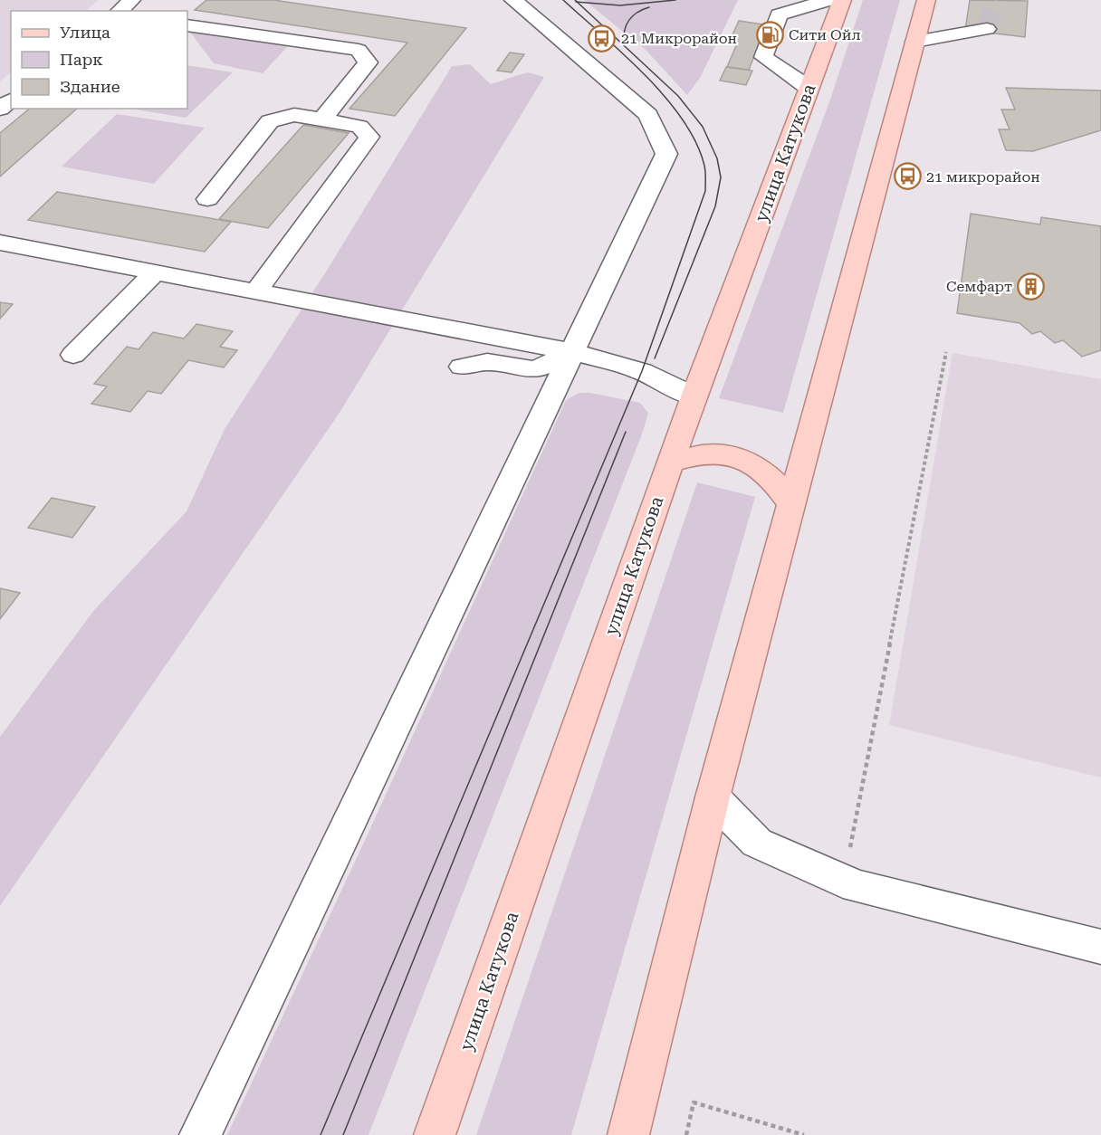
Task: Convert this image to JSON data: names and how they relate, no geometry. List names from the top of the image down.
{
  "streets": {
    "main road": ["улица Катукова"]
  },
  "places": {
    "fuel station": ["Сити Ойл"],
    "bus stop": ["21 Микрорайон", "21 микрорайон"],
    "building": ["Семфарт"]
  },
  "legend": ["Улица", "Парк", "Здание"]
}
